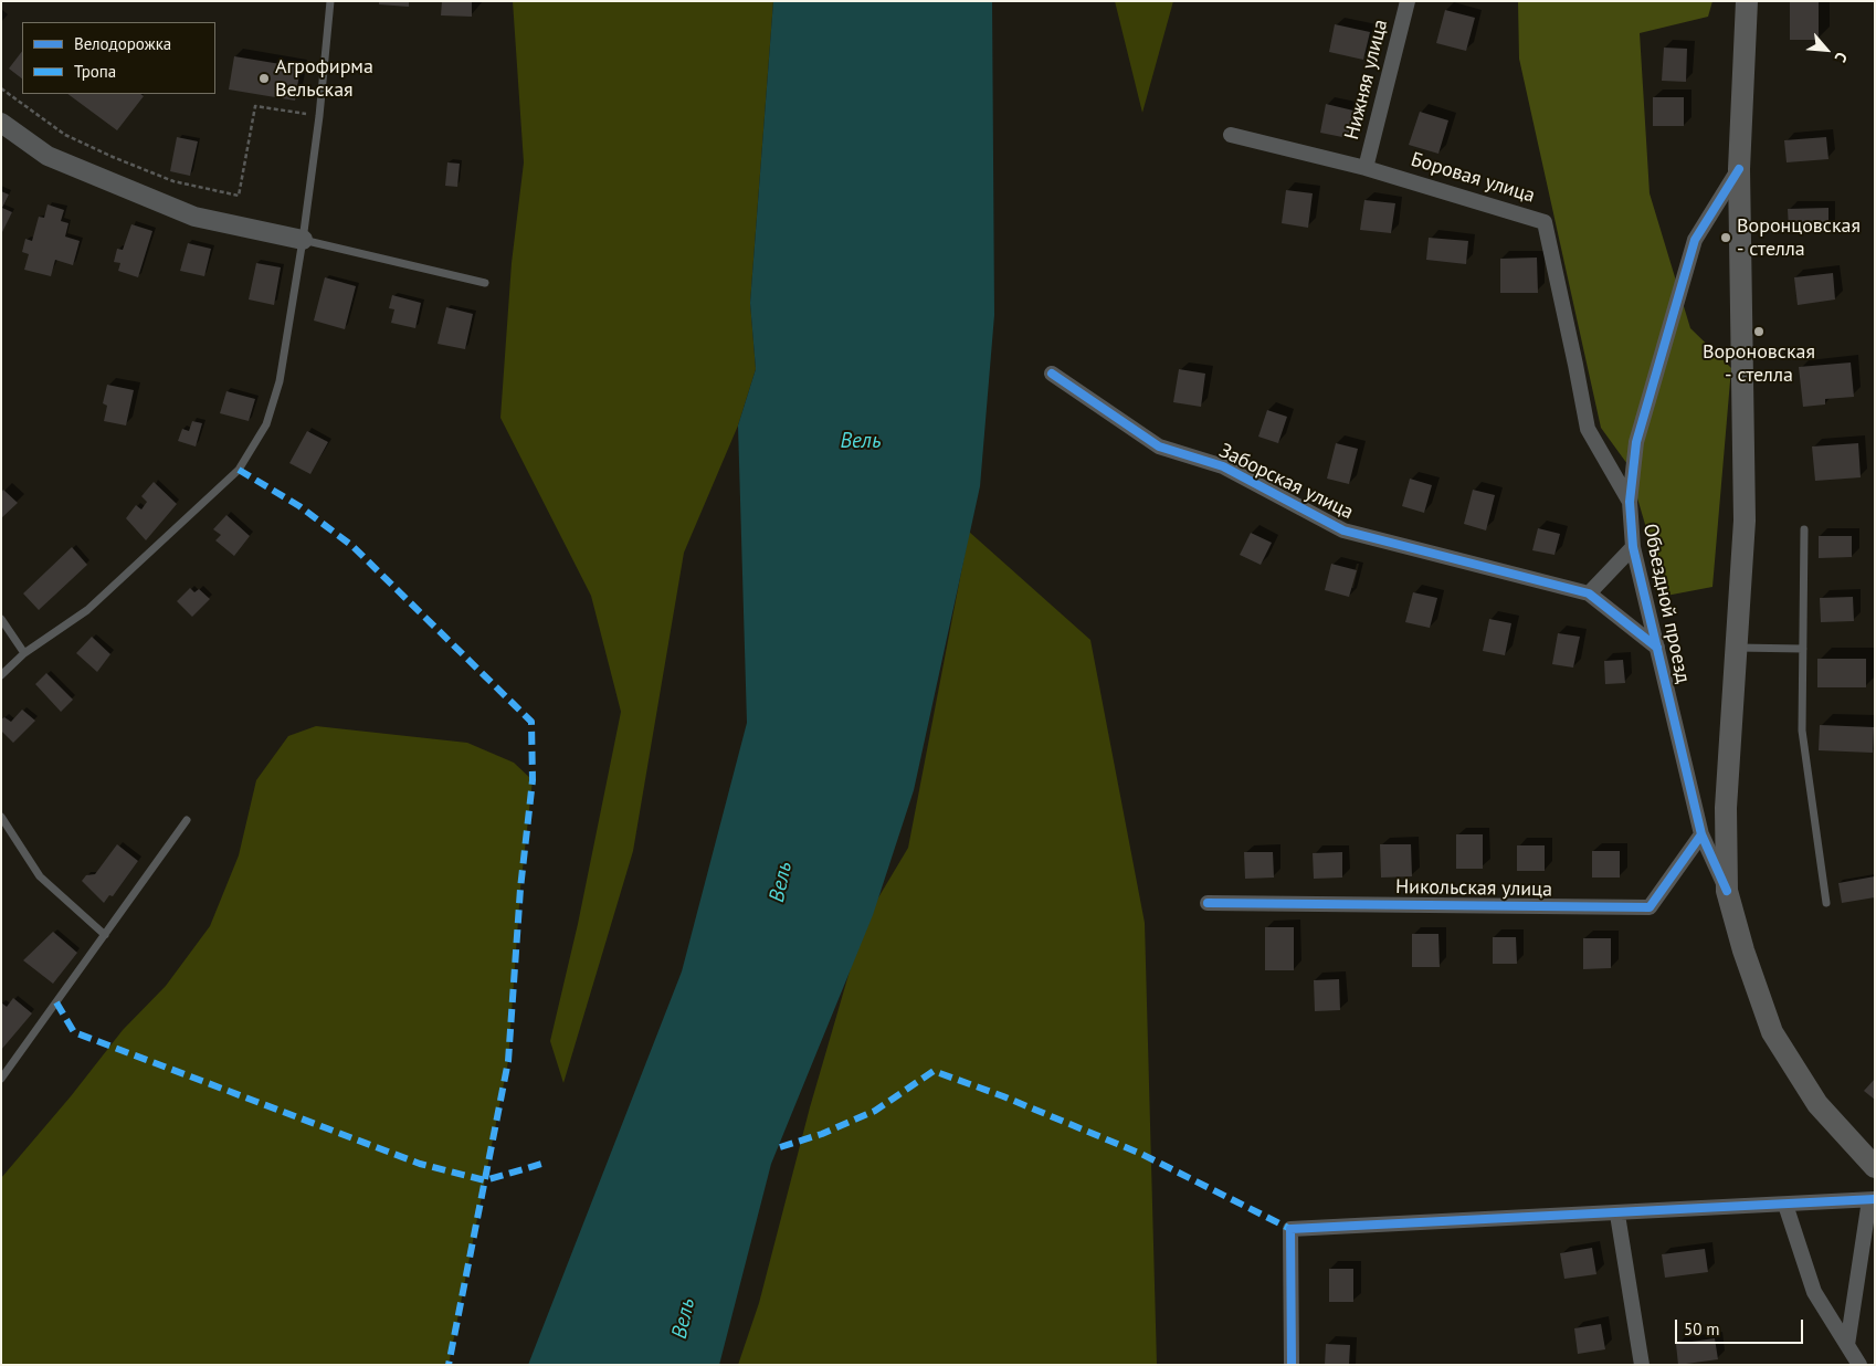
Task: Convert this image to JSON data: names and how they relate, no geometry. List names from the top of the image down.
{
  "streets": {
    "street": [
      "Нижняя улица",
      "Боровая улица",
      "Заборская улица",
      "Объездной проезд",
      "Никольская улица"
    ]
  },
  "crossings": [
    ["Нижняя улица", "Боровая улица"],
    ["Боровая улица", "Объездной проезд"],
    ["Объездной проезд", "Никольская улица"]
  ],
  "water": ["Вель"],
  "places": ["Агрофирма Вельская", "Воронцовская - стелла", "Вороновская - стелла"],
  "legend": ["Велодорожка", "Тропа"],
  "scale_bar": "50 m",
  "north": "bottom right"
}
